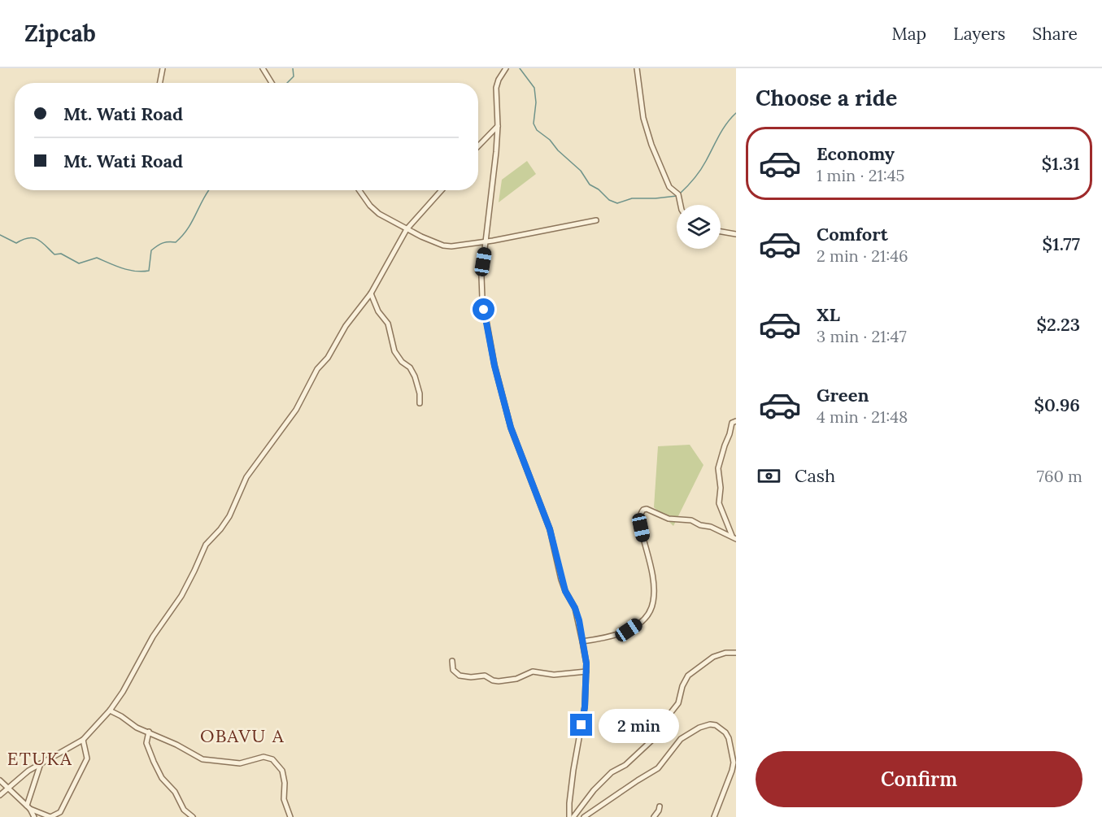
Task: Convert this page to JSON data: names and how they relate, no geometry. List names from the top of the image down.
{
  "districts": ["OBAVU A", "ETUKA"],
  "page": {
    "header": "Zipcab",
    "nav": ["Map", "Layers", "Share"],
    "heading": "Choose a ride",
    "banner": ["Mt. Wati Road", "Mt. Wati Road"],
    "list": [
      {
        "name": "Economy",
        "note": "1 min · 21:45",
        "value": "$1.31"
      },
      {
        "name": "Comfort",
        "note": "2 min · 21:46",
        "value": "$1.77"
      },
      {
        "name": "XL",
        "note": "3 min · 21:47",
        "value": "$2.23"
      },
      {
        "name": "Green",
        "note": "4 min · 21:48",
        "value": "$0.96"
      }
    ],
    "pay": ["Cash", "760 m"],
    "bubble": "2 min",
    "buttons": "Confirm"
  }
}
